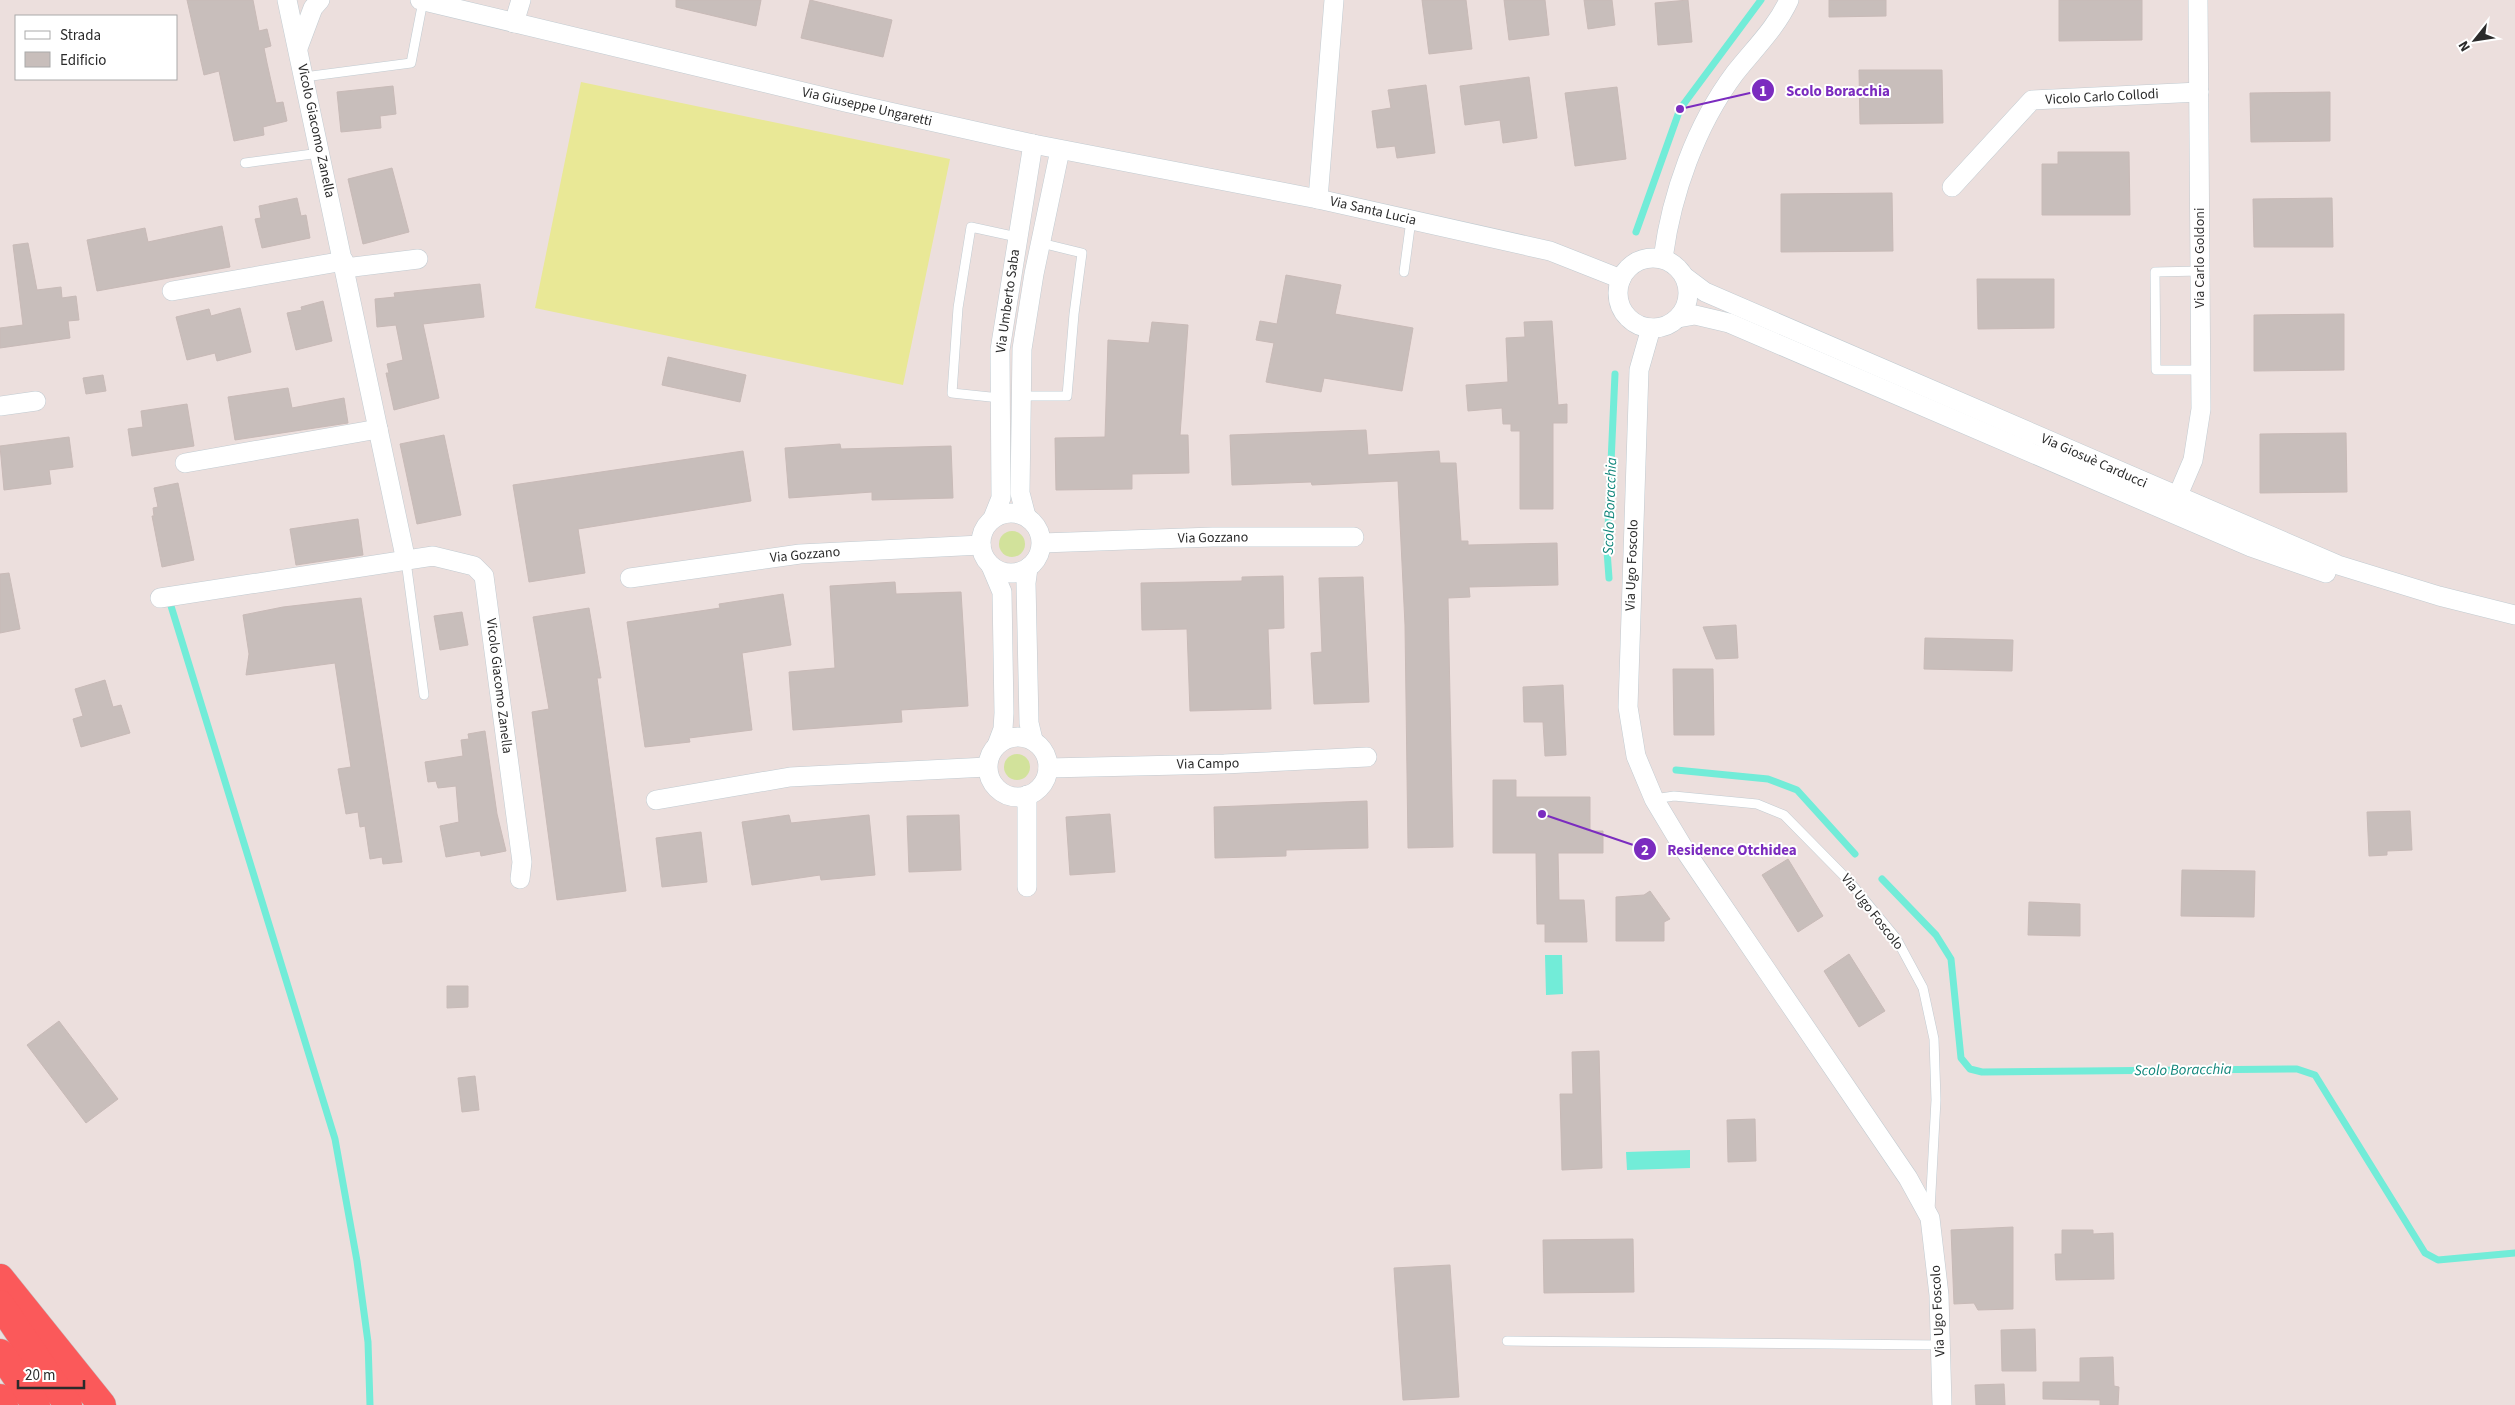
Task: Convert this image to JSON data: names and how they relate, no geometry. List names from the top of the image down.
{
  "streets": {
    "street": [
      "Vicolo Carlo Collodi",
      "Via Giuseppe Ungaretti",
      "Vicolo Giacomo Zanella",
      "Via Santa Lucia",
      "Via Carlo Goldoni",
      "Via Umberto Saba",
      "Via Giosuè Carducci",
      "Via Gozzano",
      "Via Ugo Foscolo",
      "Via Campo"
    ]
  },
  "crossings": [
    ["Vicolo Carlo Collodi", "Via Carlo Goldoni"],
    ["Via Giuseppe Ungaretti", "Via Santa Lucia"],
    ["Via Giuseppe Ungaretti", "Via Umberto Saba"],
    ["Via Santa Lucia", "Via Giosuè Carducci"],
    ["Via Santa Lucia", "Via Ugo Foscolo"],
    ["Via Carlo Goldoni", "Via Giosuè Carducci"],
    ["Via Umberto Saba", "Via Gozzano"],
    ["Via Giosuè Carducci", "Via Ugo Foscolo"]
  ],
  "water": ["Scolo Boracchia"],
  "places": ["Scolo Boracchia", "Residence Otchidea"],
  "legend": ["Strada", "Edificio"],
  "scale_bar": "20 m",
  "north": "bottom left"
}
